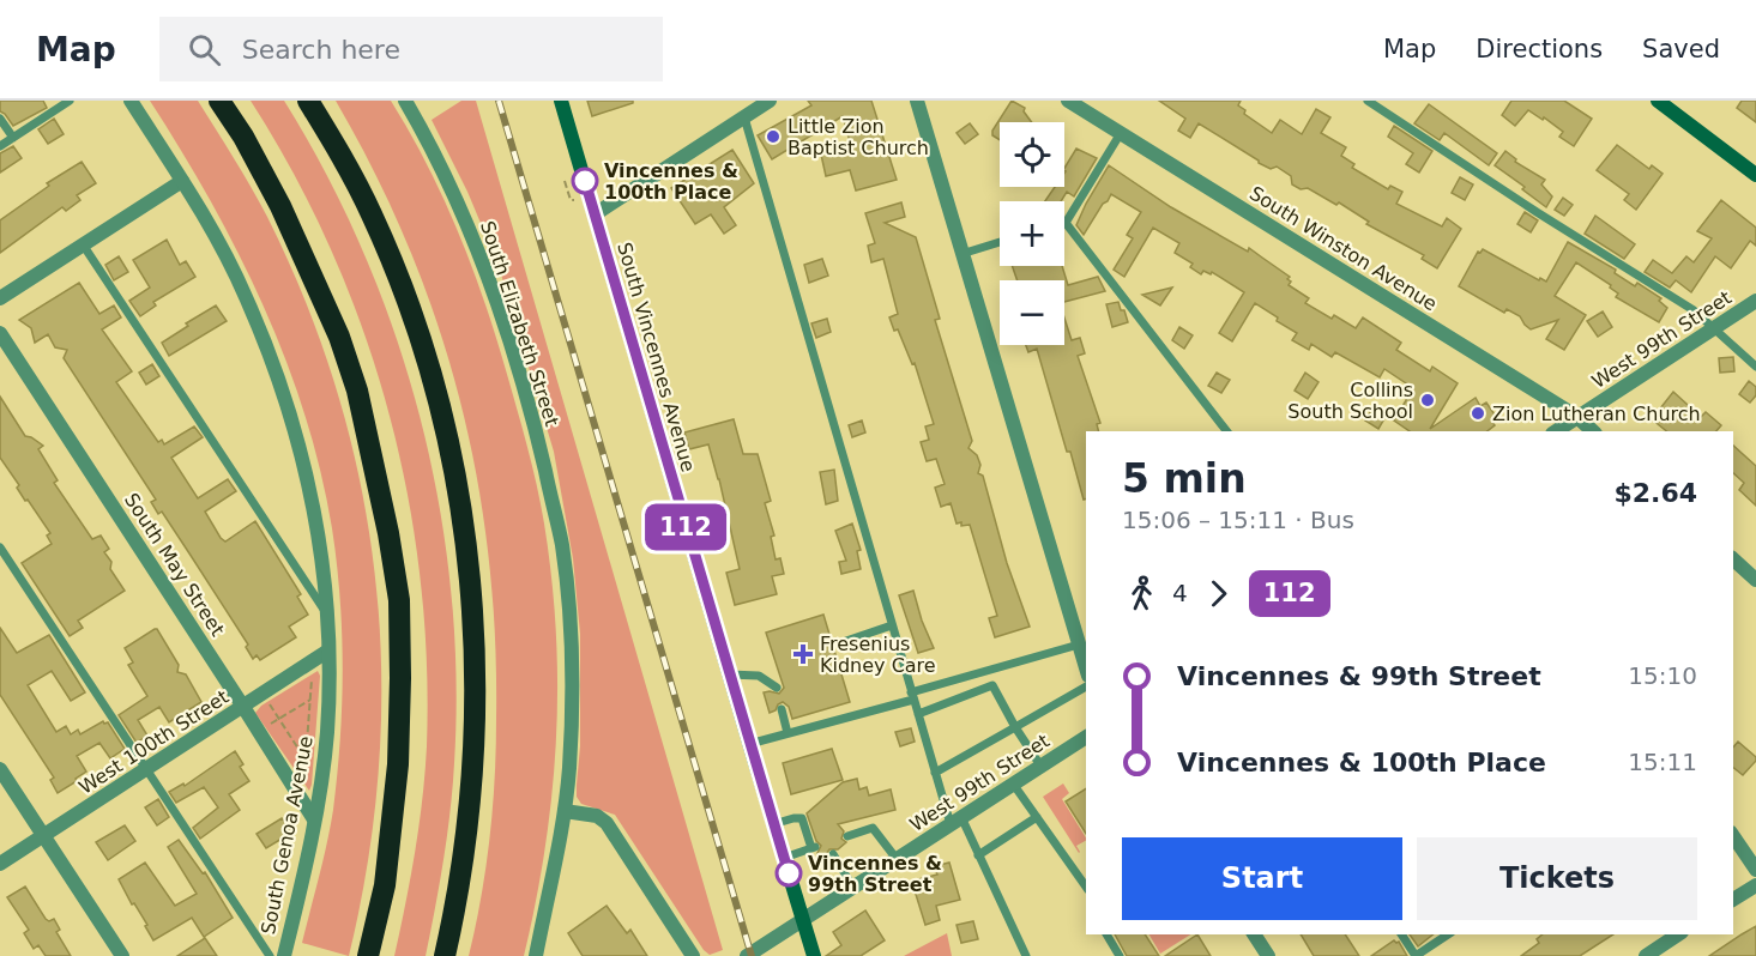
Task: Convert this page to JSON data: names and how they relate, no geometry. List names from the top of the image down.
{
  "streets": {
    "main road": ["South Vincennes Avenue"],
    "street": [
      "South Winston Avenue",
      "South Elizabeth Street",
      "West 99th Street",
      "South May Street",
      "West 100th Street",
      "South Genoa Avenue"
    ]
  },
  "crossings": [
    ["South Winston Avenue", "West 99th Street"],
    ["West 99th Street", "South Vincennes Avenue"],
    ["South May Street", "West 100th Street"],
    ["South May Street", "South Genoa Avenue"],
    ["West 100th Street", "South Genoa Avenue"]
  ],
  "places": {
    "other": [
      "Little Zion Baptist Church",
      "Vincennes & 100th Place",
      "Collins South School",
      "Zion Lutheran Church",
      "Vincennes & 99th Street"
    ],
    "health": ["Fresenius Kidney Care"]
  },
  "lines": ["bus line 112"],
  "page": {
    "header": "Map",
    "search": "Search here",
    "nav": ["Map", "Directions", "Saved"],
    "on_map": "112",
    "map_buttons": ["+", "−"],
    "heading": ["5 min", "15:06 – 15:11 · Bus", "$2.64"],
    "legs": ["4", "112"],
    "list": [
      {
        "name": "Vincennes & 99th Street",
        "value": "15:10"
      },
      {
        "name": "Vincennes & 100th Place",
        "value": "15:11"
      }
    ],
    "buttons": ["Start", "Tickets"]
  }
}
